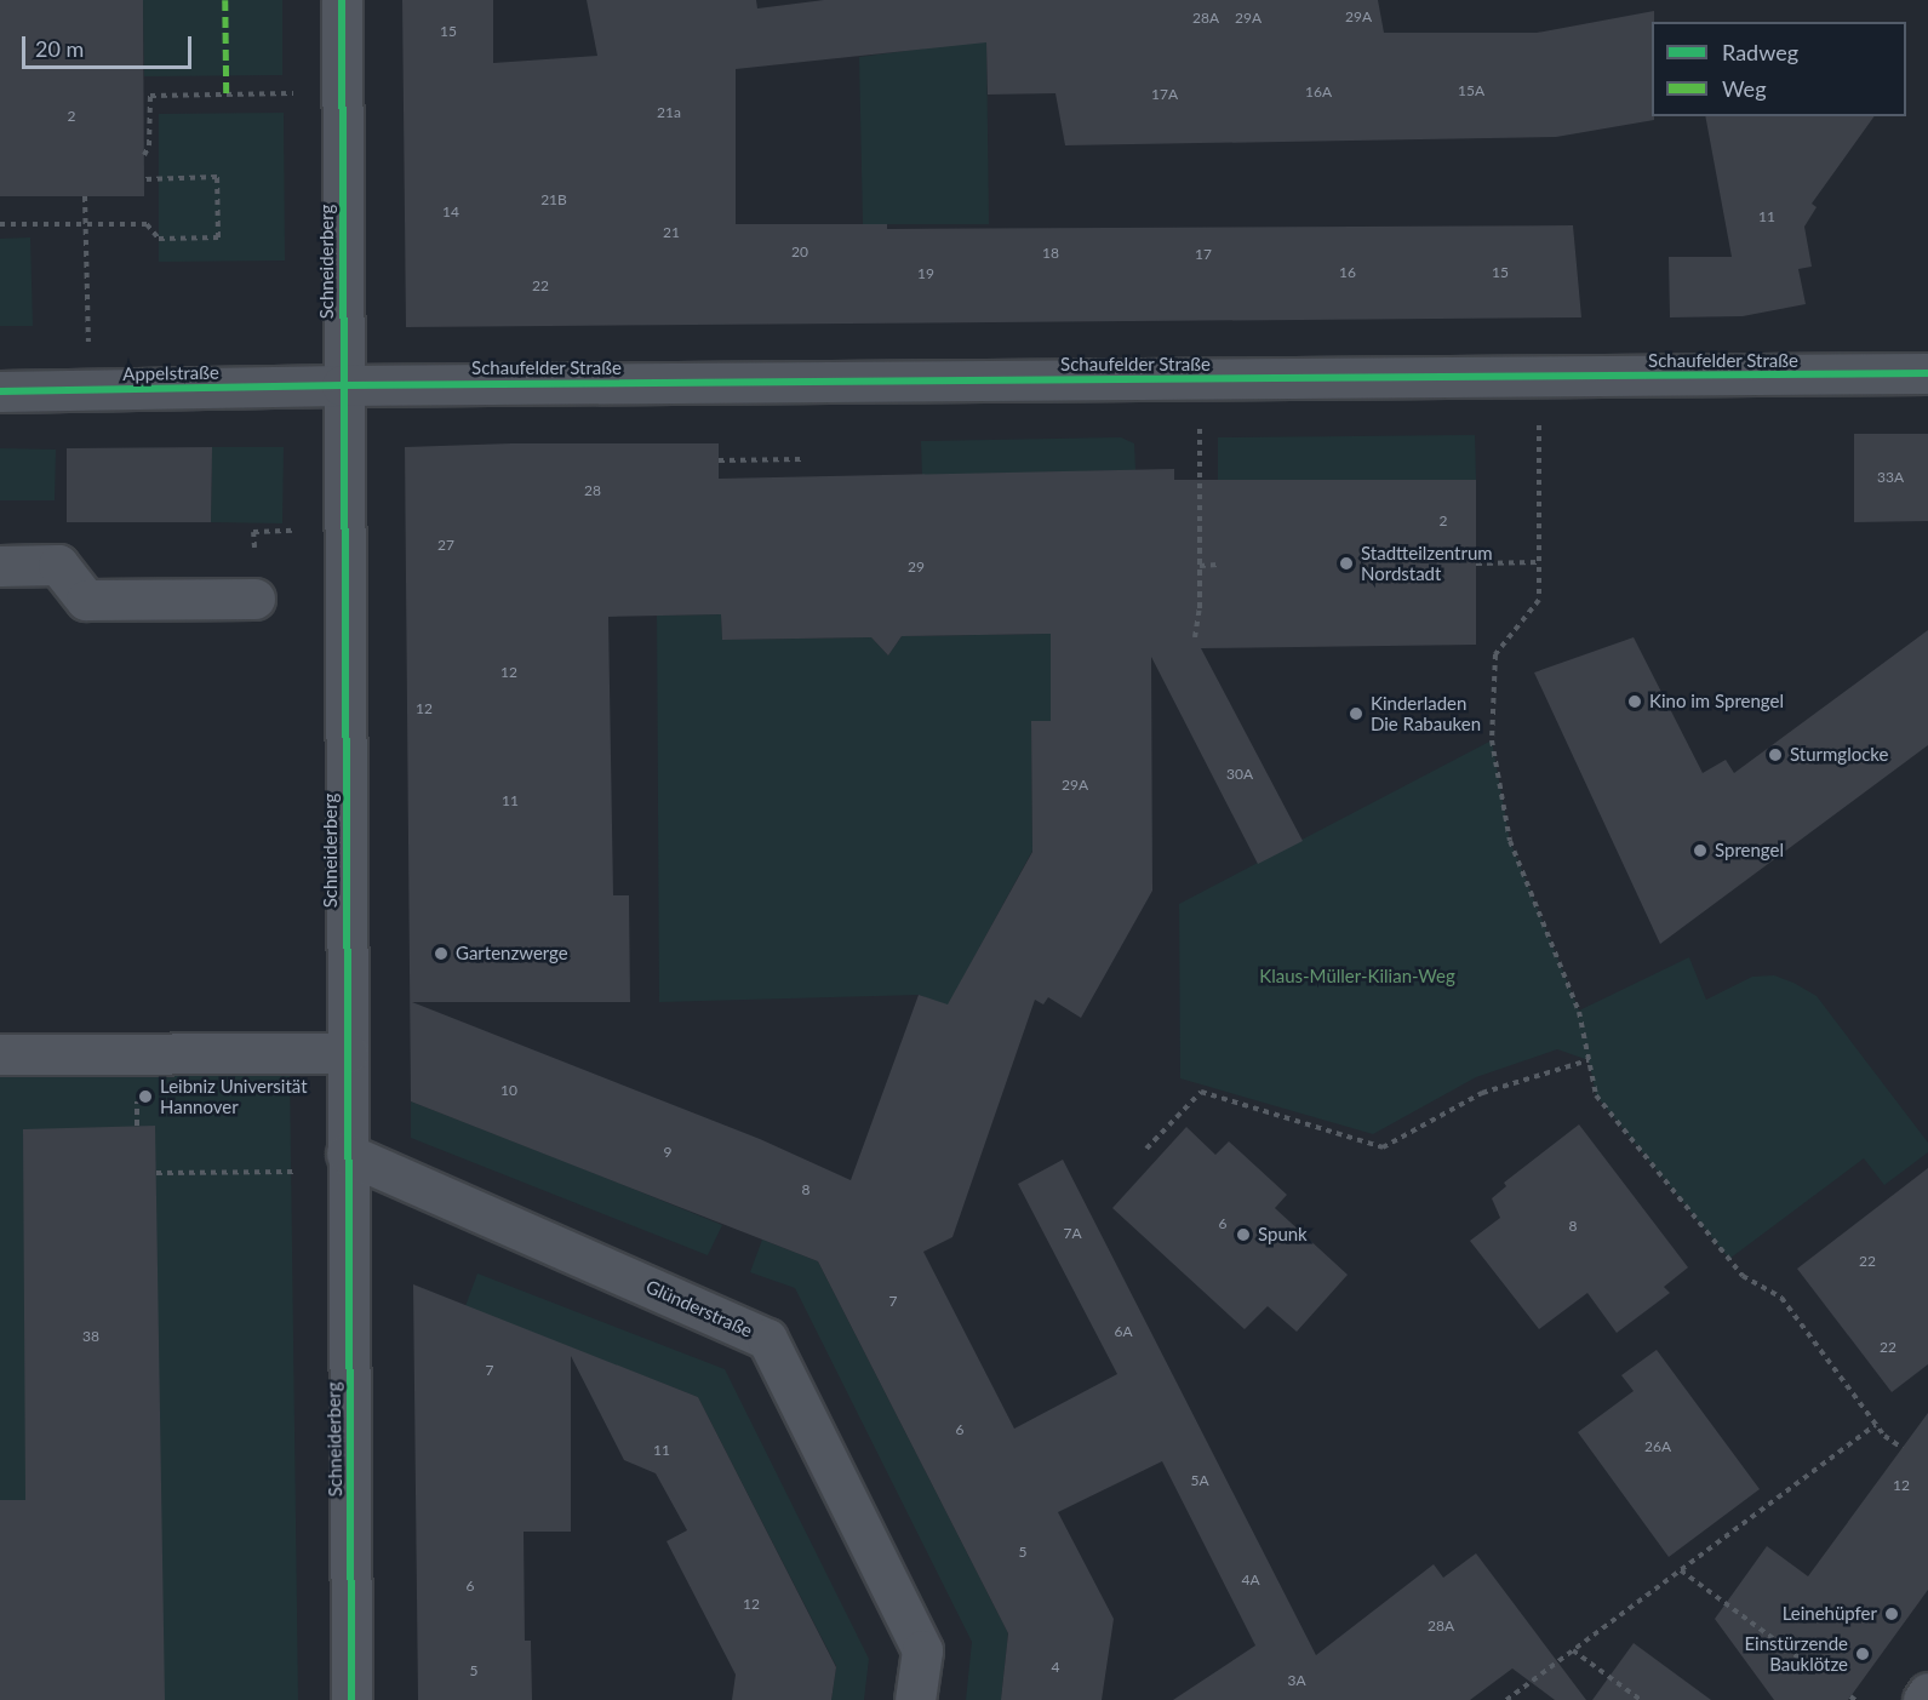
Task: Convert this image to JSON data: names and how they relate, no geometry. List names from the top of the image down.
{
  "streets": {
    "street": [
      "Schneiderberg",
      "Schaufelder Straße",
      "Appelstraße",
      "Glünderstraße"
    ]
  },
  "crossings": [
    ["Schneiderberg", "Schaufelder Straße"],
    ["Schneiderberg", "Appelstraße"],
    ["Schneiderberg", "Glünderstraße"],
    ["Schaufelder Straße", "Appelstraße"]
  ],
  "parks": ["Klaus-Müller-Kilian-Weg"],
  "places": [
    "Stadtteilzentrum Nordstadt",
    "Kino im Sprengel",
    "Kinderladen Die Rabauken",
    "Sturmglocke",
    "Sprengel",
    "Gartenzwerge",
    "Leibniz Universität Hannover",
    "Spunk",
    "Leinehüpfer",
    "Einstürzende Bauklötze"
  ],
  "house_numbers": [
    "29A",
    "28A",
    "29A",
    "15",
    "15A",
    "16A",
    "17A",
    "21a",
    "2",
    "21B",
    "14",
    "11",
    "21",
    "20",
    "18",
    "17",
    "16",
    "15",
    "19",
    "22",
    "33A",
    "28",
    "2",
    "27",
    "29",
    "12",
    "12",
    "30A",
    "29A",
    "11",
    "10",
    "9",
    "8",
    "6",
    "8",
    "7A",
    "22",
    "7",
    "6A",
    "38",
    "22",
    "7",
    "6",
    "26A",
    "11",
    "5A",
    "12",
    "5",
    "4A",
    "6",
    "12",
    "28A",
    "4",
    "5",
    "3A"
  ],
  "legend": ["Radweg", "Weg"],
  "scale_bar": "20 m"
}
